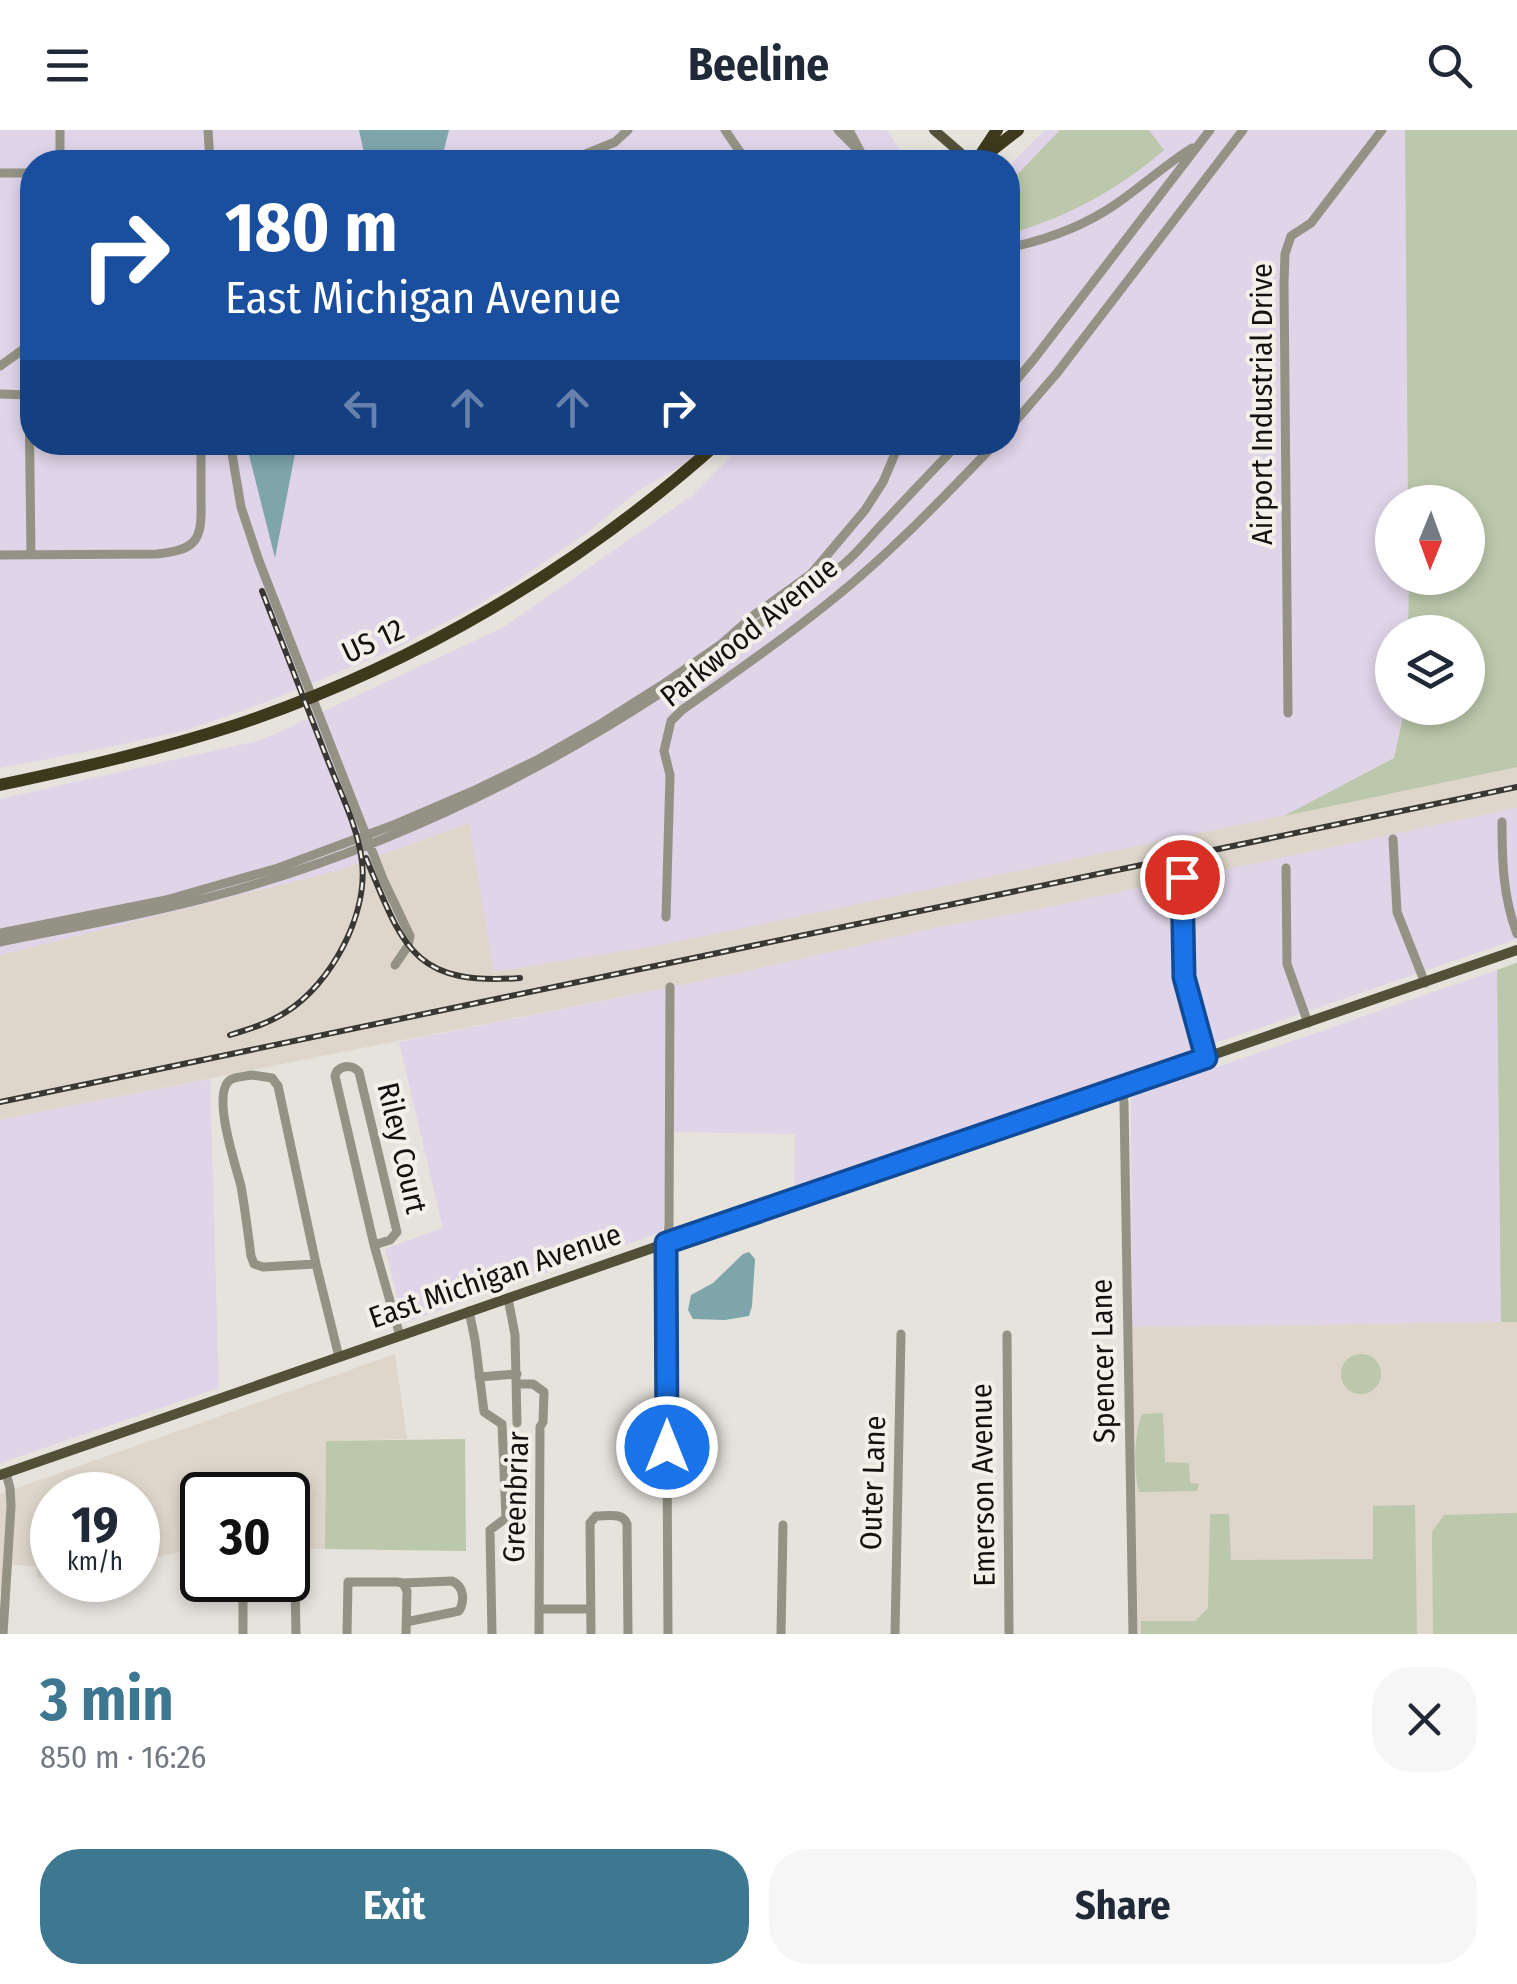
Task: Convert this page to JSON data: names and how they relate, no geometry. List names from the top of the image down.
{
  "streets": {
    "highway": ["US 12"],
    "main road": ["East Michigan Avenue"],
    "street": [
      "Airport Industrial Drive",
      "Parkwood Avenue",
      "Riley Court",
      "Spencer Lane",
      "Outer Lane",
      "Emerson Avenue",
      "Greenbriar"
    ]
  },
  "crossings": [
    ["Riley Court", "East Michigan Avenue"],
    ["East Michigan Avenue", "Spencer Lane"]
  ],
  "north": "bottom",
  "page": {
    "header": "Beeline",
    "turn": ["180 m", "East Michigan Avenue"],
    "speed": "19 km/h",
    "limit": "30",
    "heading": ["3 min", "850 m · 16:26"],
    "buttons": ["Exit", "Share"]
  }
}
